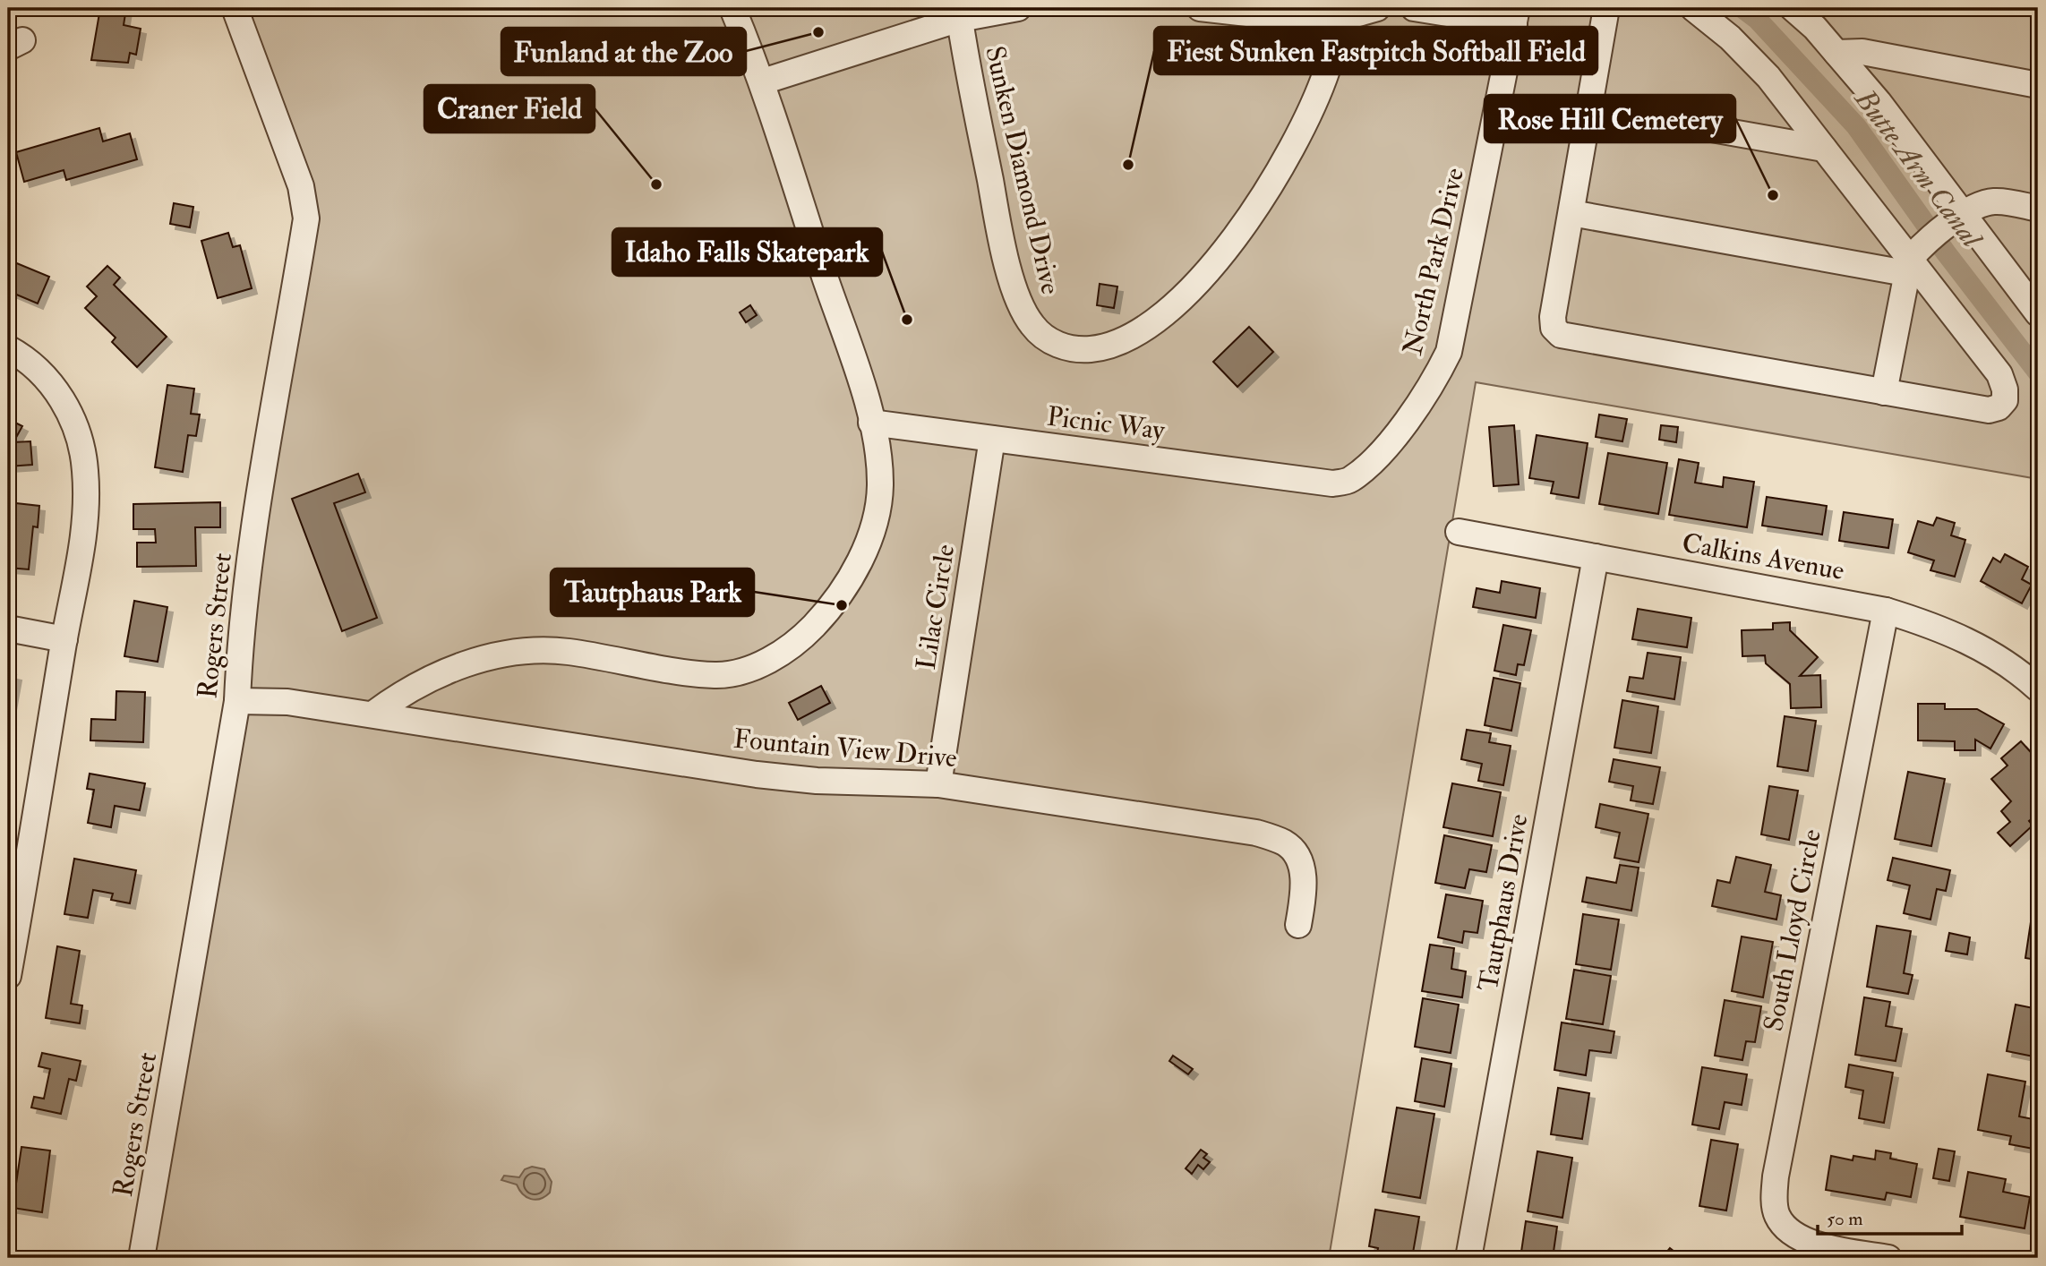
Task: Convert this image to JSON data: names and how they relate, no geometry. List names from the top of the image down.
{
  "streets": {
    "street": [
      "Sunken Diamond Drive",
      "North Park Drive",
      "Picnic Way",
      "Calkins Avenue",
      "Lilac Circle",
      "Rogers Street",
      "Fountain View Drive",
      "Tautphaus Drive",
      "South Lloyd Circle"
    ]
  },
  "crossings": [
    ["North Park Drive", "Picnic Way"],
    ["Picnic Way", "Lilac Circle"],
    ["Calkins Avenue", "Tautphaus Drive"],
    ["Calkins Avenue", "South Lloyd Circle"],
    ["Lilac Circle", "Fountain View Drive"],
    ["Rogers Street", "Fountain View Drive"]
  ],
  "water": ["Butte Arm Canal"],
  "places": [
    "Funland at the Zoo",
    "Fiest Sunken Fastpitch Softball Field",
    "Craner Field",
    "Rose Hill Cemetery",
    "Idaho Falls Skatepark",
    "Tautphaus Park"
  ],
  "scale_bar": "50 m"
}
